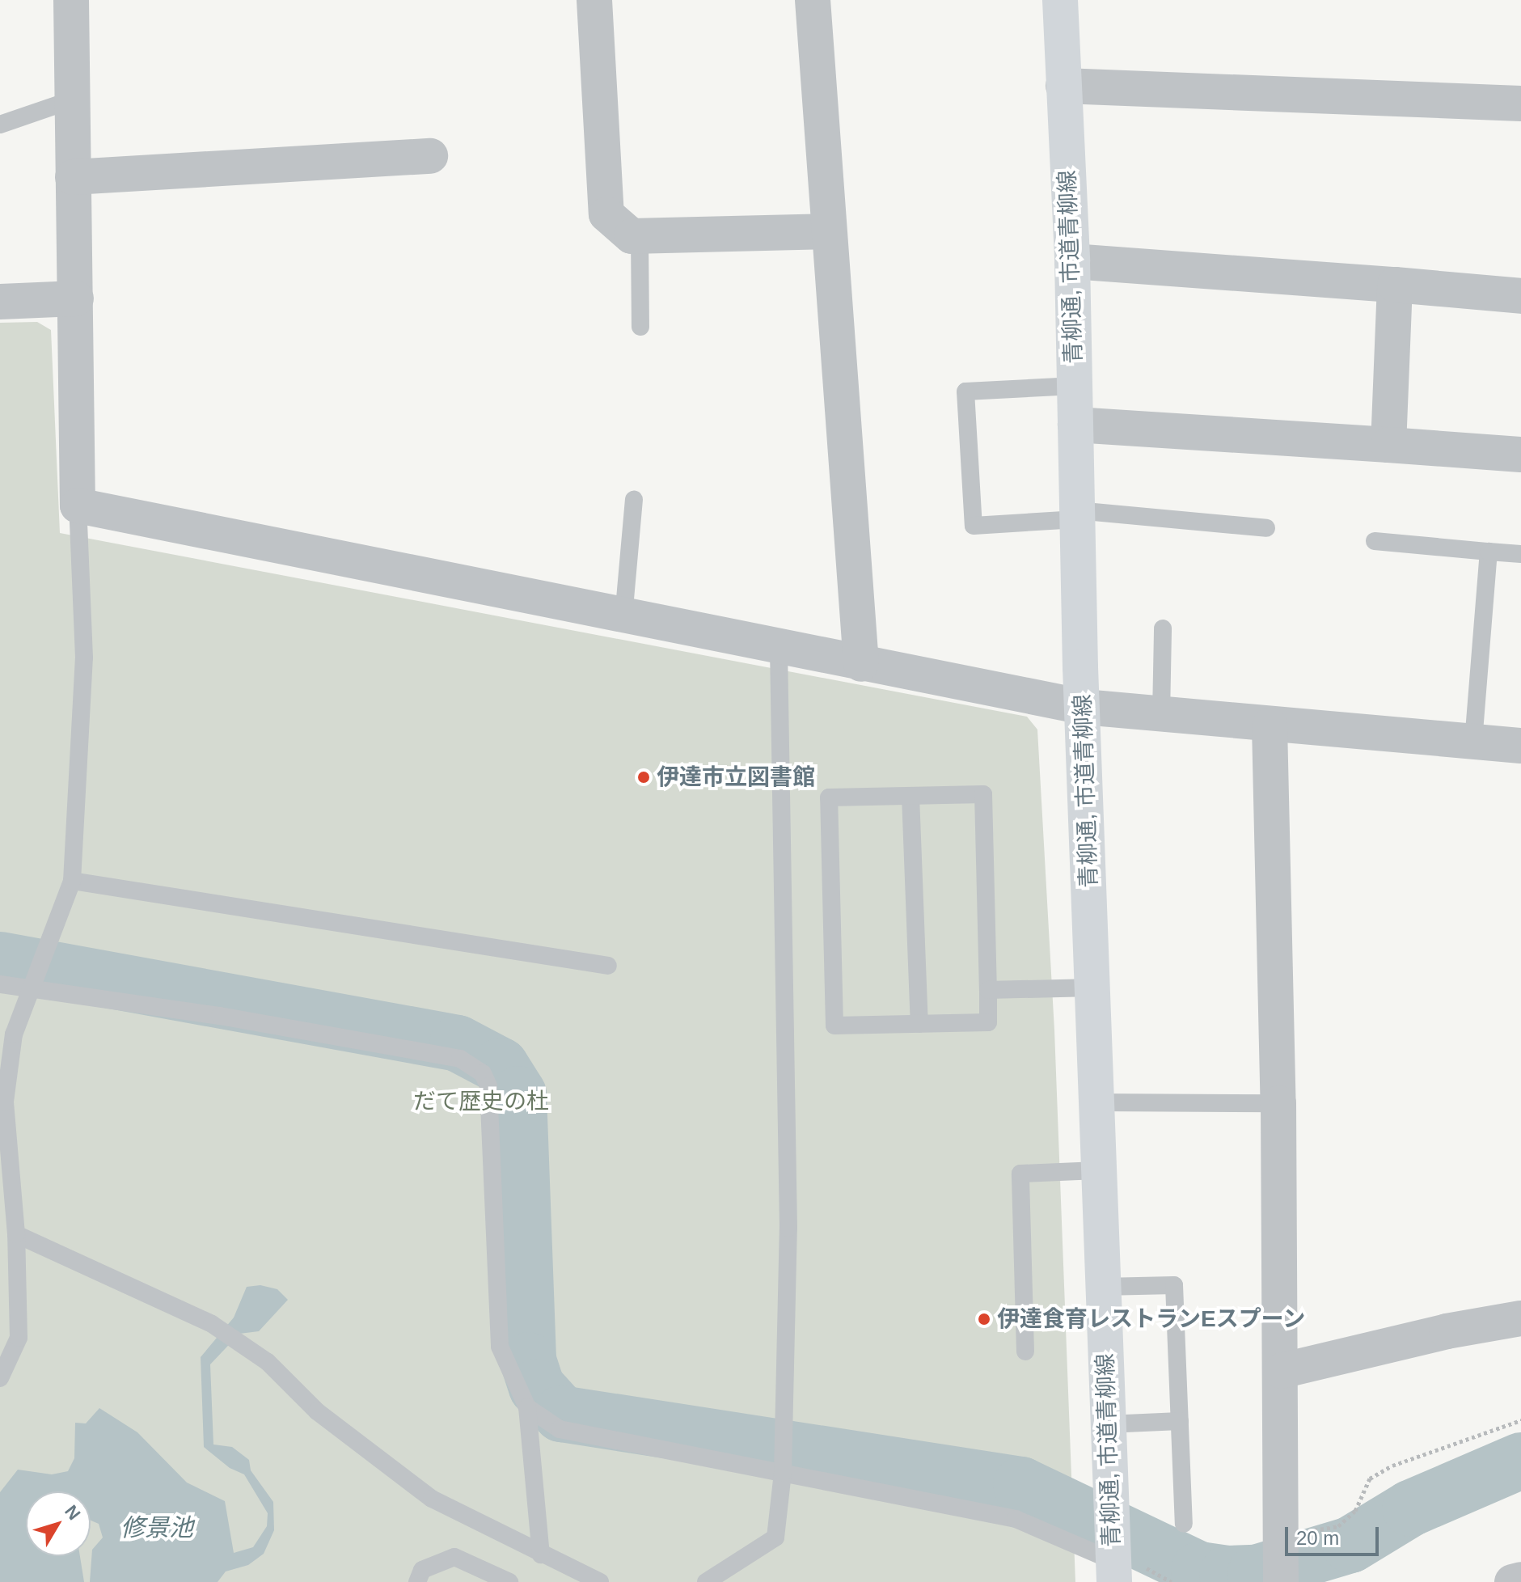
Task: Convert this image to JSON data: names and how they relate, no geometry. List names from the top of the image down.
{
  "streets": {
    "street": ["青柳通, 市道青柳線"]
  },
  "water": ["修景池"],
  "parks": ["だて歴史の杜"],
  "places": ["伊達市立図書館", "伊達食育レストランEスプーン"],
  "scale_bar": "20 m",
  "north": "top right"
}
